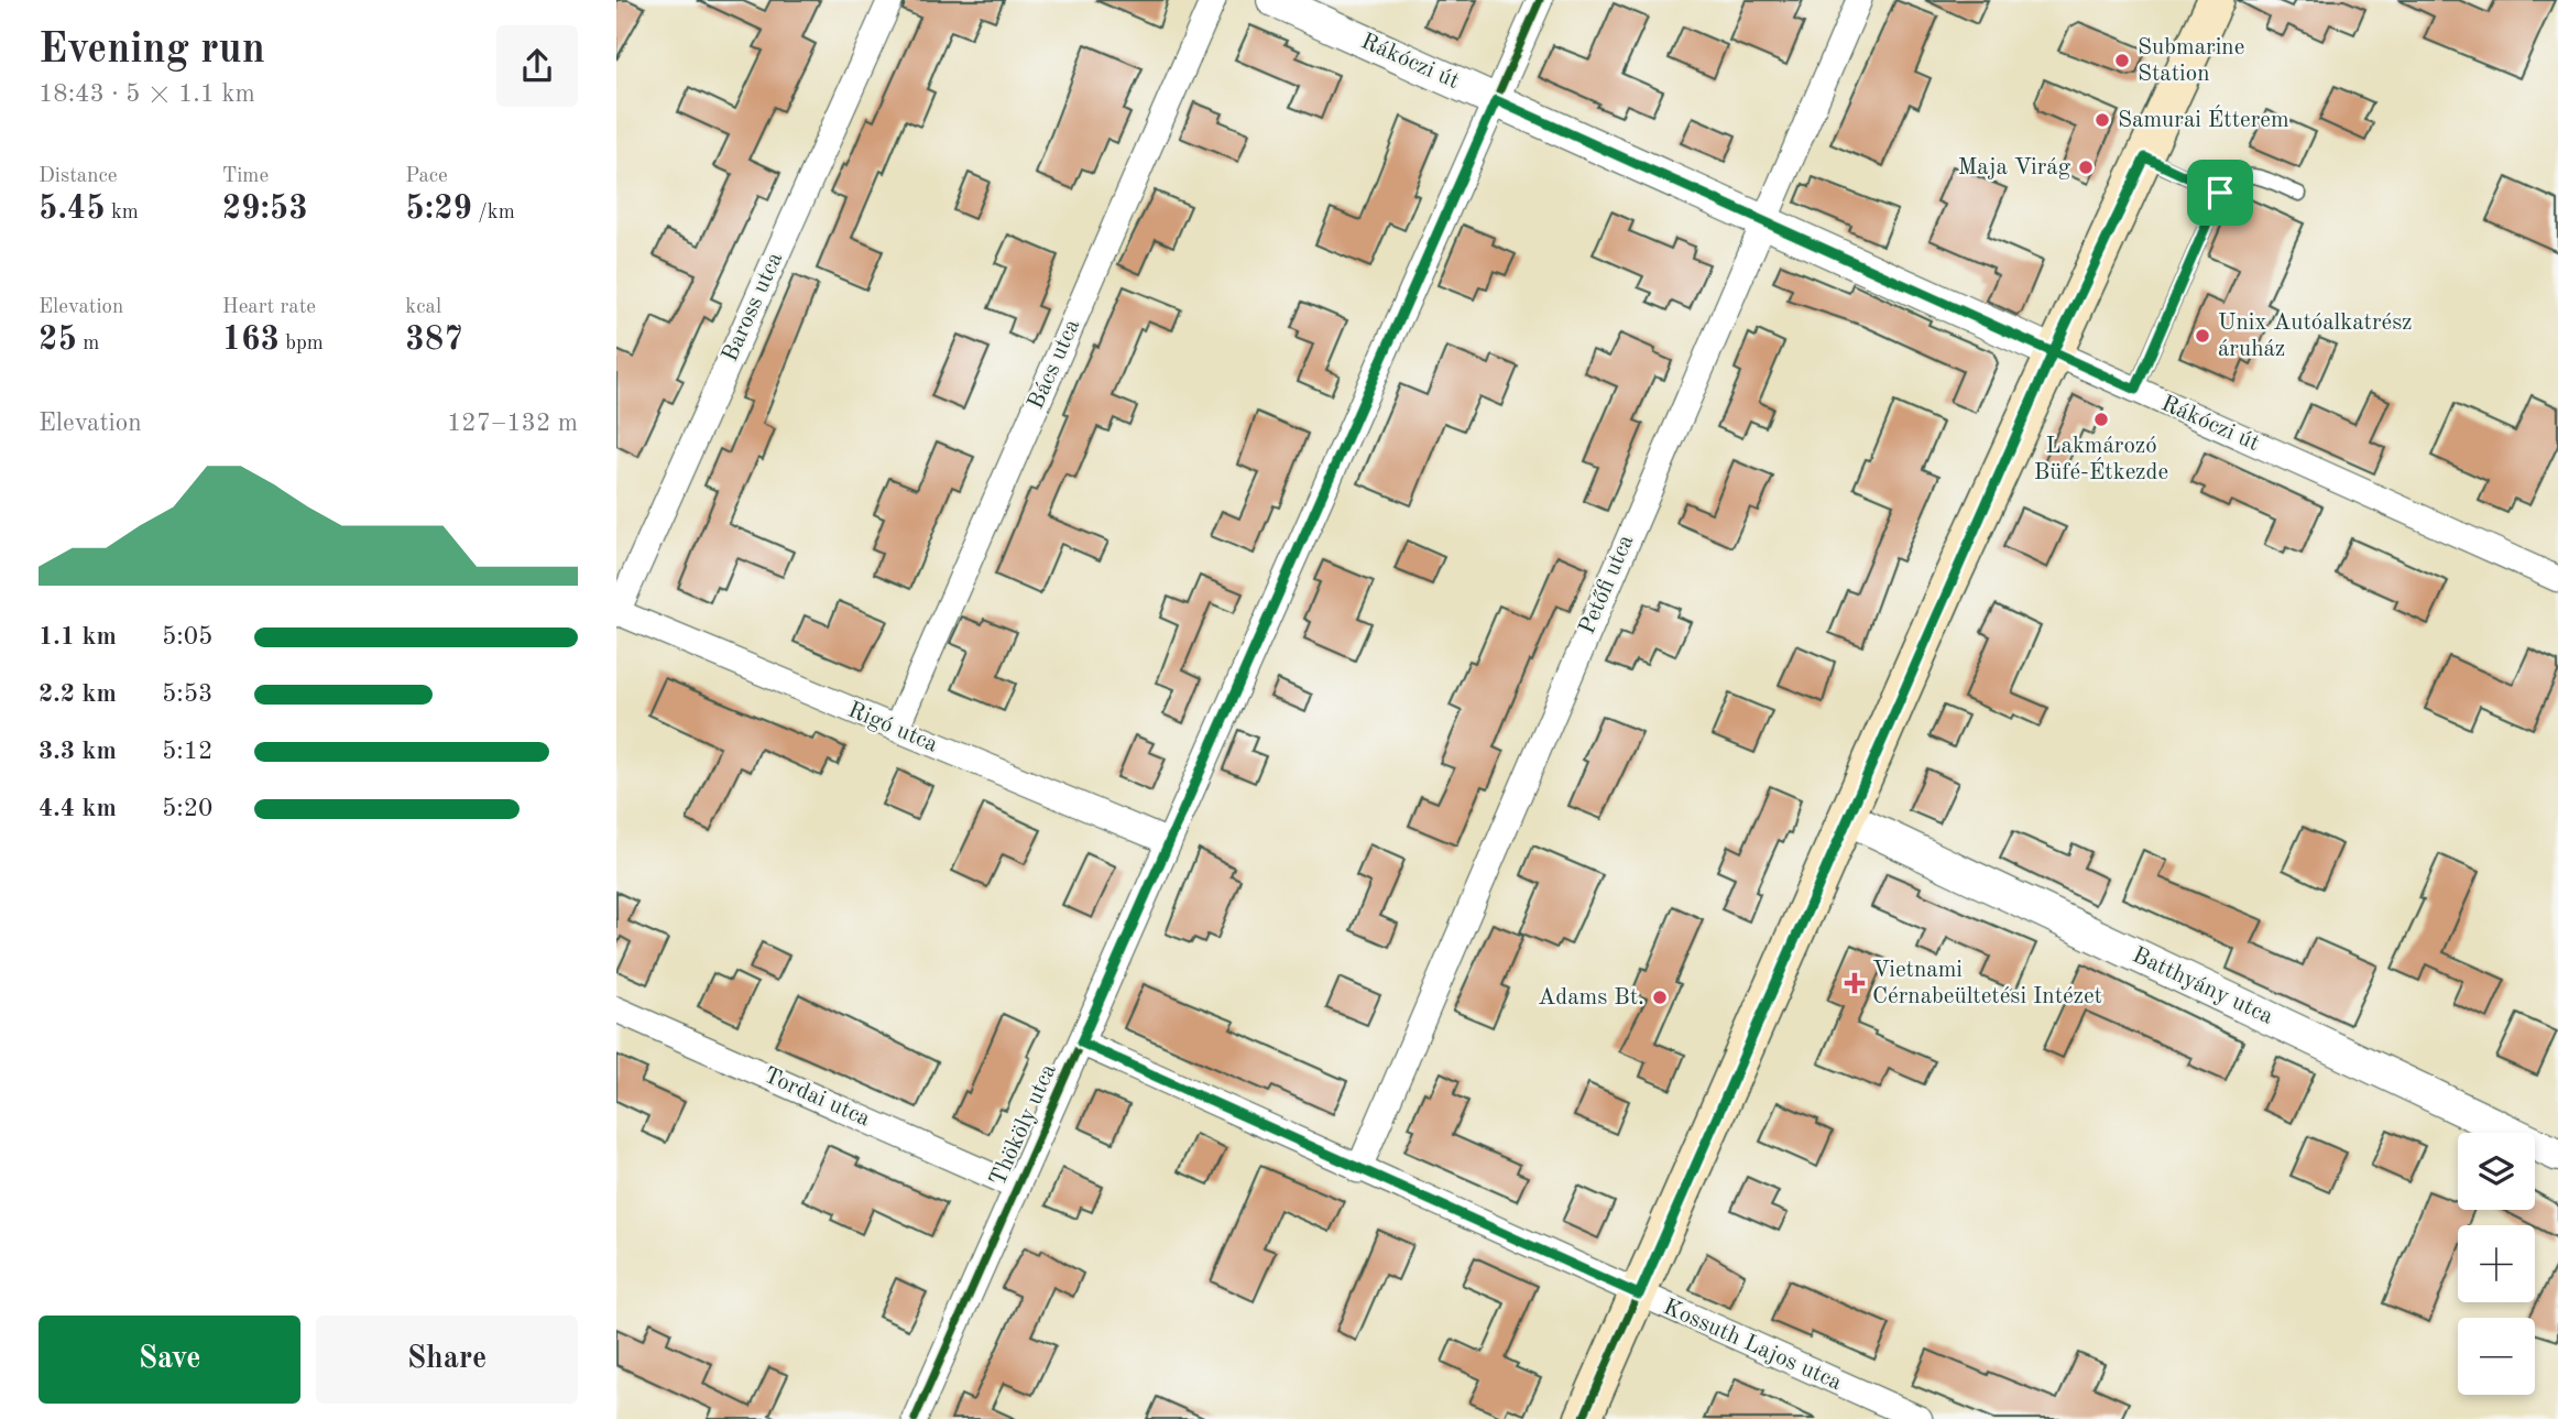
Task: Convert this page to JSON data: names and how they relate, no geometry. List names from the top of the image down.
{
  "streets": {
    "street": [
      "Rákóczi út",
      "Baross utca",
      "Bács utca",
      "Petőfi utca",
      "Rigó utca",
      "Batthyány utca",
      "Tordai utca",
      "Thököly utca",
      "Kossuth Lajos utca"
    ]
  },
  "crossings": [
    ["Rákóczi út", "Petőfi utca"],
    ["Rákóczi út", "Thököly utca"],
    ["Baross utca", "Rigó utca"],
    ["Bács utca", "Rigó utca"],
    ["Petőfi utca", "Kossuth Lajos utca"],
    ["Rigó utca", "Thököly utca"],
    ["Tordai utca", "Thököly utca"],
    ["Thököly utca", "Kossuth Lajos utca"]
  ],
  "places": {
    "other": [
      "Submarine Station",
      "Samurai Étterem",
      "Maja Virág",
      "Unix Autóalkatrész áruház",
      "Lakmározó Büfé-Étkezde",
      "Adams Bt."
    ],
    "health": ["Vietnami Cérnabeültetési Intézet"]
  },
  "page": {
    "heading": ["Evening run", "18:43 · 5 × 1.1 km"],
    "stats": [
      ["Distance", "5.45 km"],
      ["Time", "29:53"],
      ["Pace", "5:29 /km"],
      ["Elevation", "25 m"],
      ["Heart rate", "163 bpm"],
      ["kcal", "387"]
    ],
    "chart": ["Elevation", "127–132 m"],
    "list": [
      {
        "name": "1.1 km",
        "note": "5:05"
      },
      {
        "name": "2.2 km",
        "note": "5:53"
      },
      {
        "name": "3.3 km",
        "note": "5:12"
      },
      {
        "name": "4.4 km",
        "note": "5:20"
      }
    ],
    "map_buttons": ["+", "−"],
    "buttons": ["Save", "Share"]
  }
}
